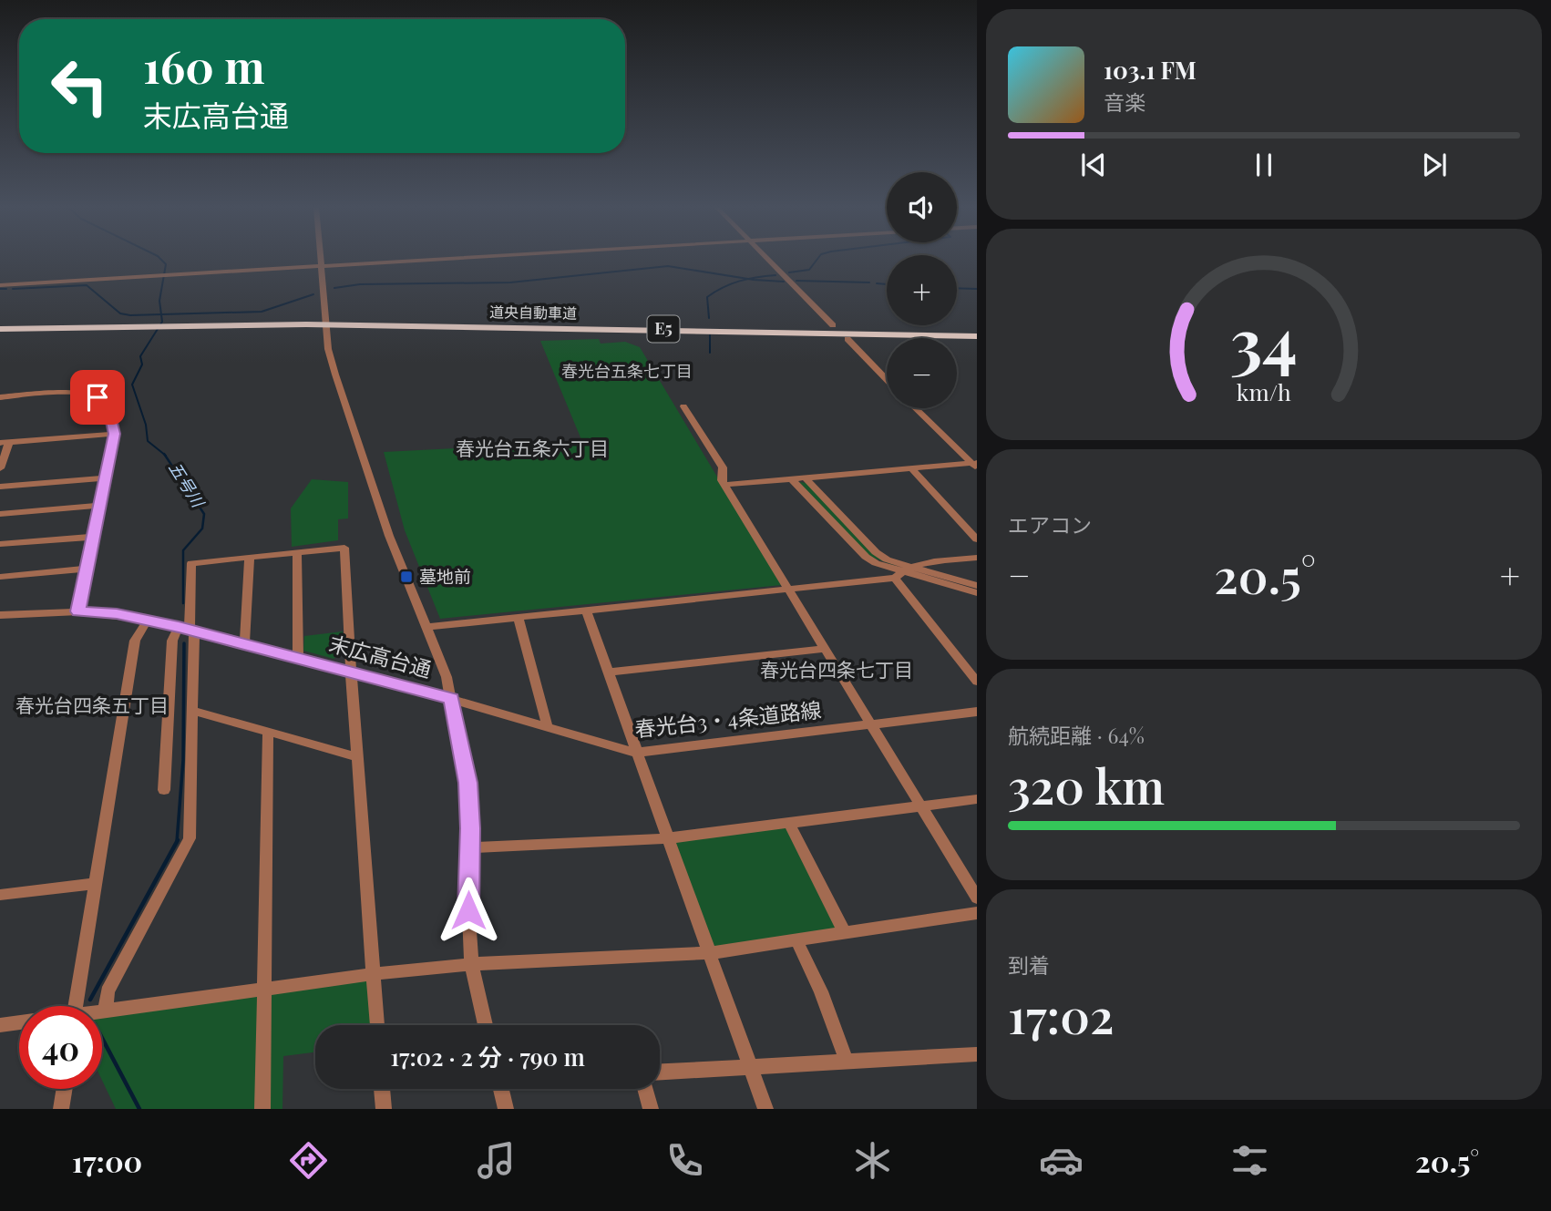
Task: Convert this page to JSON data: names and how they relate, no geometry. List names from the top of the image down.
{
  "streets": {
    "highway": ["道央自動車道", "E5"],
    "street": ["末広高台通", "春光台3・4条道路線"]
  },
  "crossings": [
    ["末広高台通", "春光台3・4条道路線"]
  ],
  "districts": [
    "春光台五条七丁目",
    "春光台五条六丁目",
    "春光台四条七丁目",
    "春光台四条五丁目"
  ],
  "water": ["五号川"],
  "places": {
    "transit": ["墓地前"]
  },
  "page": {
    "turn": ["160 m", "末広高台通"],
    "song": ["103.1 FM", "音楽"],
    "map_buttons": ["+", "−"],
    "tile": [
      "エアコン",
      ["航続距離 · 64%", "320 km"],
      ["到着", "17:02"]
    ],
    "heat": ["−", "20.5°", "+"],
    "limit": "40",
    "trip": "17:02 · 2 分 · 790 m",
    "tabs": ["17:00", "20.5°"],
    "gauge": ["34", "km/h"]
  }
}
